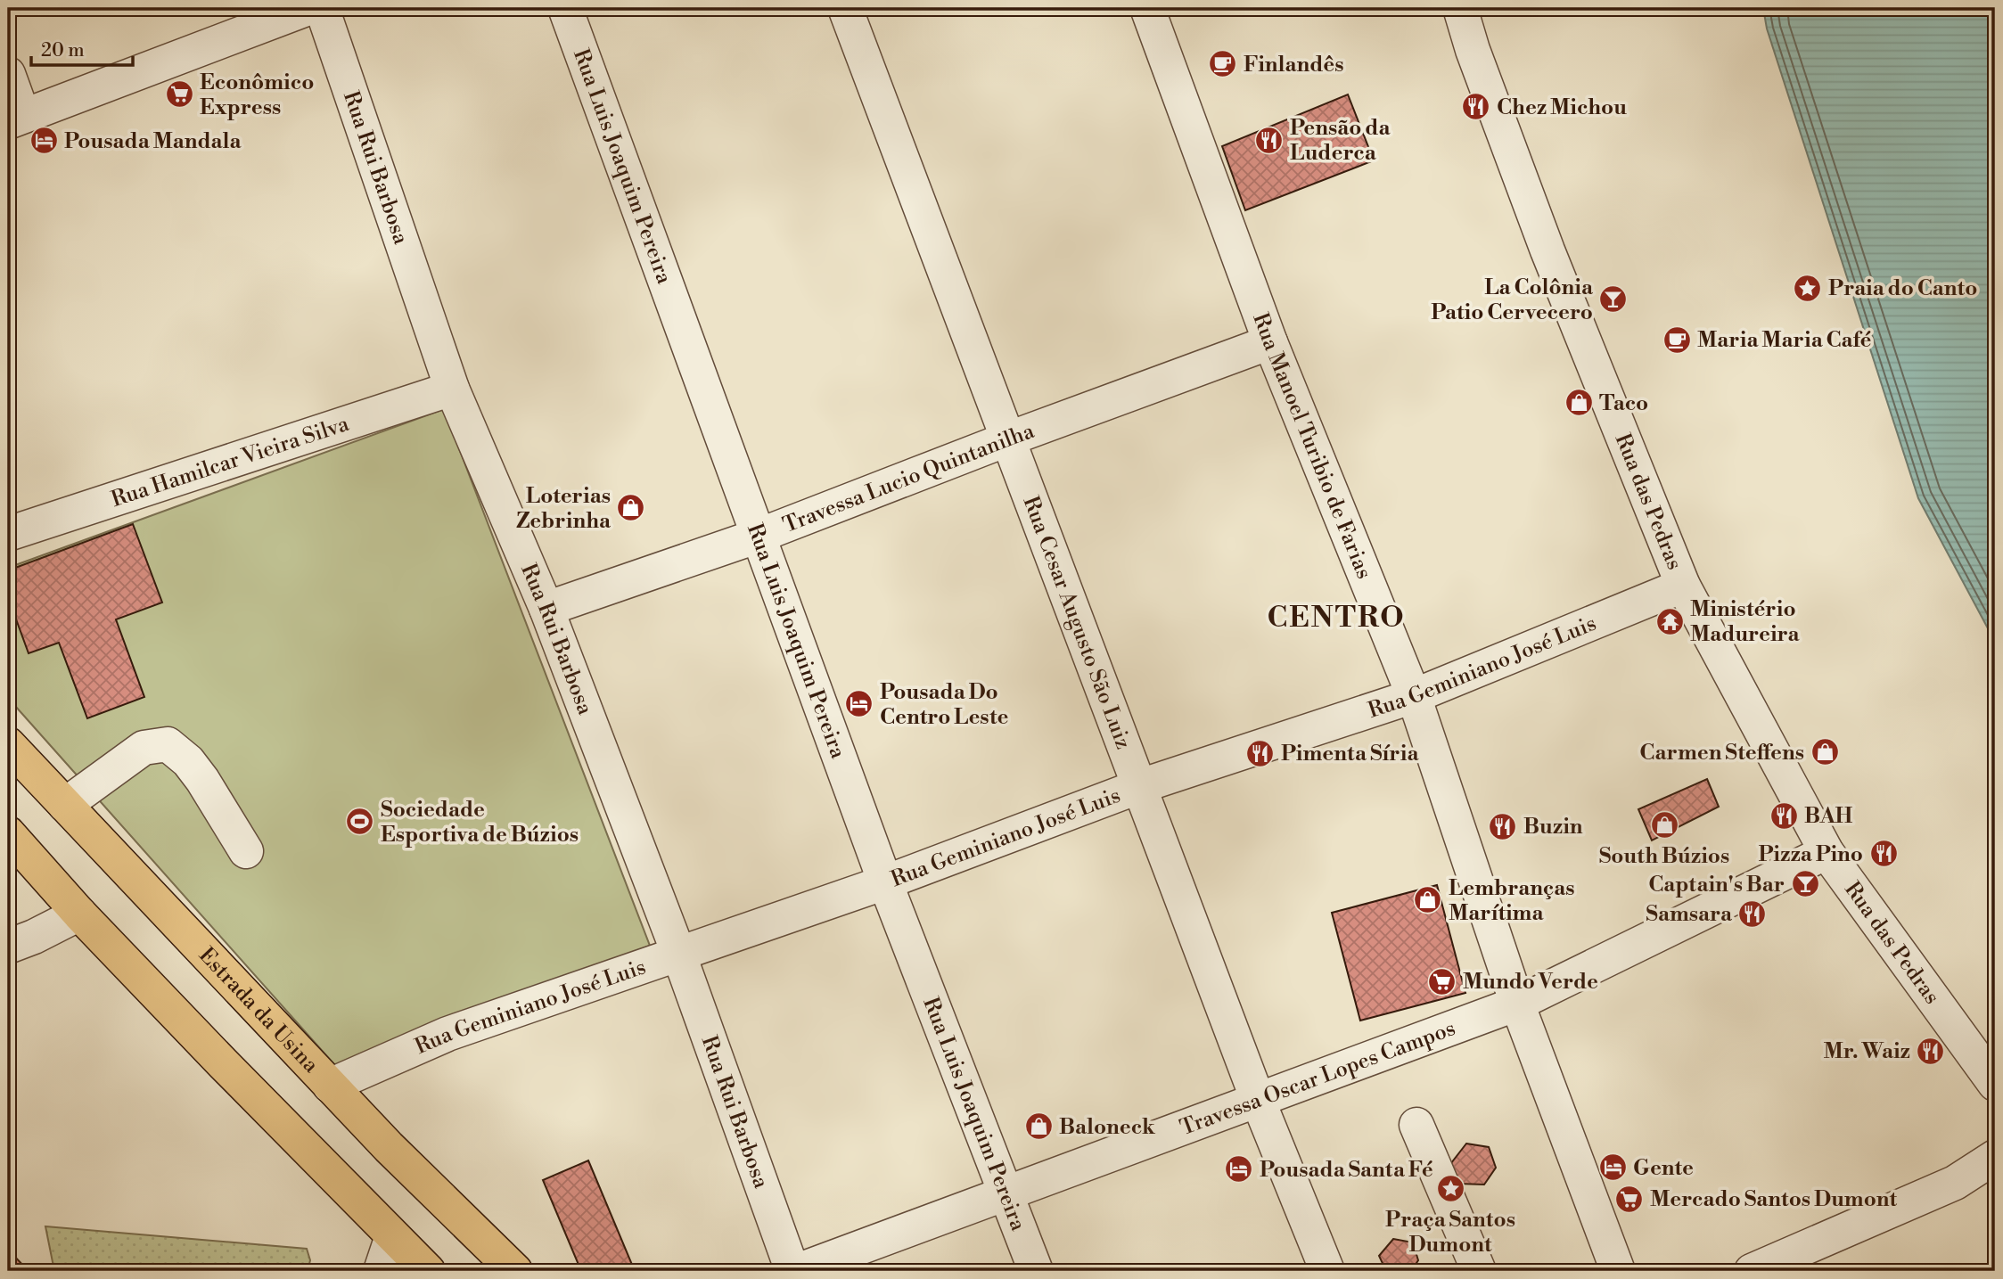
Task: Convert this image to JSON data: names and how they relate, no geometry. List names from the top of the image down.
{
  "streets": {
    "main road": ["Estrada da Usina"],
    "street": [
      "Rua Luis Joaquim Pereira",
      "Rua Rui Barbosa",
      "Rua Manoel Turibio de Farias",
      "Rua Hamilcar Vieira Silva",
      "Travessa Lucio Quintanilha",
      "Rua das Pedras",
      "Rua Cesar Augusto São Luiz",
      "Rua Geminiano José Luis",
      "Travessa Oscar Lopes Campos"
    ]
  },
  "crossings": [
    ["Rua Luis Joaquim Pereira", "Travessa Lucio Quintanilha"],
    ["Rua Luis Joaquim Pereira", "Rua Geminiano José Luis"],
    ["Rua Luis Joaquim Pereira", "Travessa Oscar Lopes Campos"],
    ["Rua Rui Barbosa", "Rua Hamilcar Vieira Silva"],
    ["Rua Rui Barbosa", "Travessa Lucio Quintanilha"],
    ["Rua Rui Barbosa", "Rua Geminiano José Luis"],
    ["Rua Rui Barbosa", "Travessa Oscar Lopes Campos"],
    ["Rua Manoel Turibio de Farias", "Travessa Lucio Quintanilha"],
    ["Rua Manoel Turibio de Farias", "Rua Geminiano José Luis"],
    ["Rua Manoel Turibio de Farias", "Travessa Oscar Lopes Campos"],
    ["Travessa Lucio Quintanilha", "Rua Cesar Augusto São Luiz"],
    ["Rua das Pedras", "Rua Geminiano José Luis"],
    ["Rua das Pedras", "Travessa Oscar Lopes Campos"],
    ["Rua Cesar Augusto São Luiz", "Rua Geminiano José Luis"],
    ["Rua Cesar Augusto São Luiz", "Travessa Oscar Lopes Campos"],
    ["Rua Geminiano José Luis", "Estrada da Usina"]
  ],
  "districts": ["CENTRO"],
  "places": {
    "cafe": ["Finlandês", "Maria Maria Café"],
    "supermarket": ["Econômico Express", "Mundo Verde", "Mercado Santos Dumont"],
    "restaurant": [
      "Chez Michou",
      "Pensão da Luderca",
      "Pimenta Síria",
      "BAH",
      "Buzin",
      "Pizza Pino",
      "Samsara",
      "Mr. Waiz"
    ],
    "hotel": [
      "Pousada Mandala",
      "Pousada Do Centro Leste",
      "Gente",
      "Pousada Santa Fé"
    ],
    "place": ["Praia do Canto", "Praça Santos Dumont"],
    "bar": ["La Colônia Patio Cervecero", "Captain's Bar"],
    "shop": [
      "Taco",
      "Loterias Zebrinha",
      "Carmen Steffens",
      "South Búzios",
      "Lembranças Marítima",
      "Baloneck"
    ],
    "temple": ["Ministério Madureira"],
    "sports": ["Sociedade Esportiva de Búzios"]
  },
  "scale_bar": "20 m"
}
